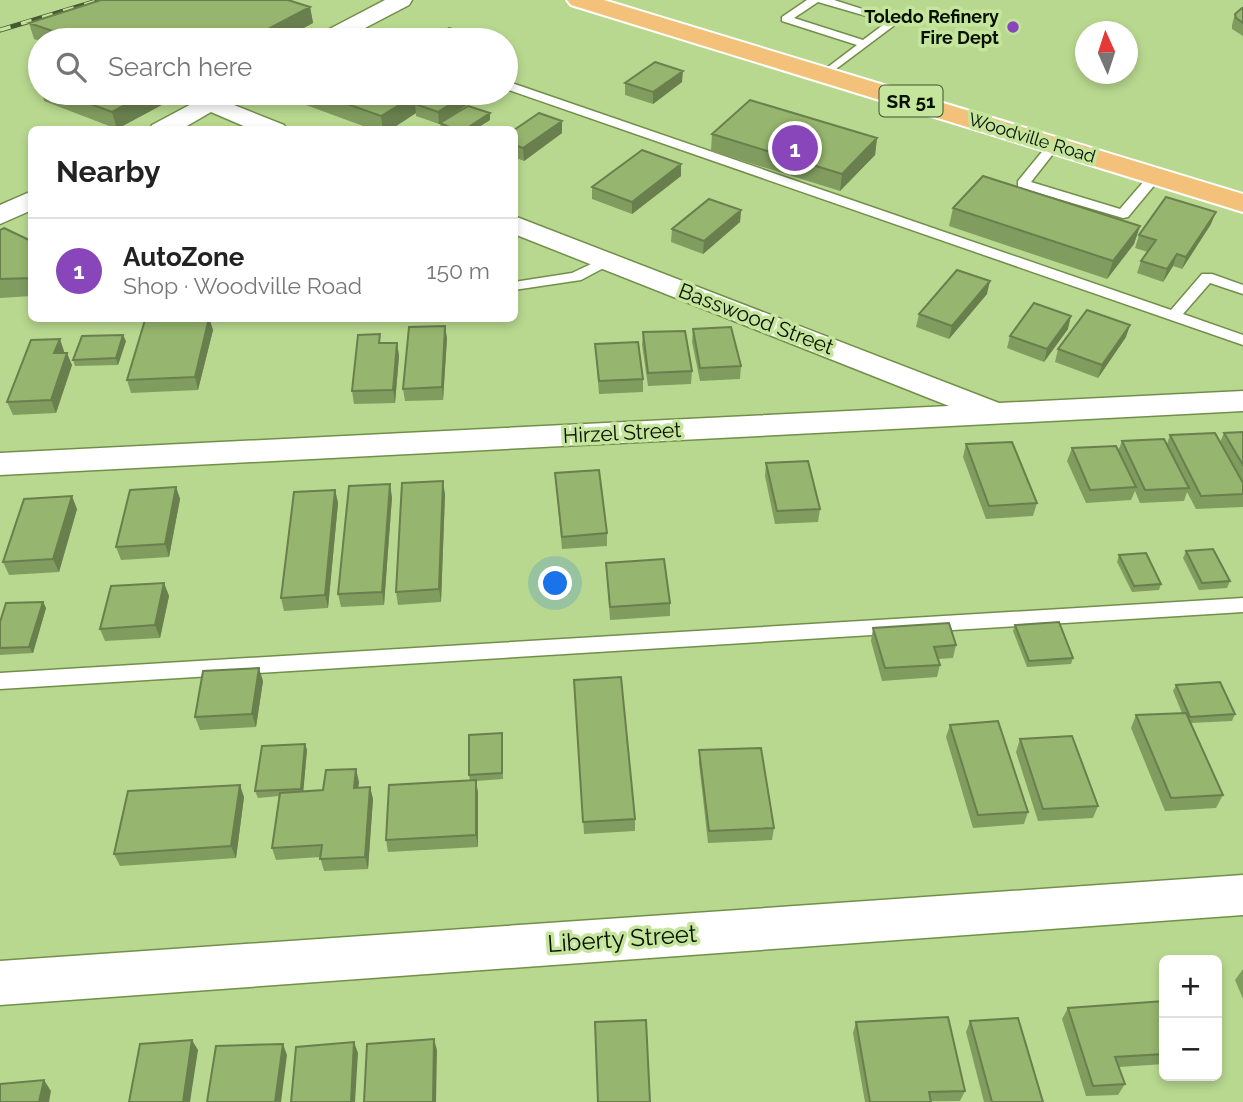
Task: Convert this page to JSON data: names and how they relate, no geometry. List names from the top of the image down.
{
  "streets": {
    "main road": ["SR 51", "Woodville Road"],
    "street": ["Basswood Street", "Hirzel Street", "Liberty Street"]
  },
  "crossings": [
    ["Basswood Street", "Hirzel Street"]
  ],
  "places": ["Toledo Refinery Fire Dept"],
  "north": "top",
  "page": {
    "search": "Search here",
    "pins": "1",
    "heading": "Nearby",
    "list": [
      {
        "mark": "1",
        "name": "AutoZone",
        "note": "Shop · Woodville Road",
        "value": "150 m"
      }
    ],
    "map_buttons": ["+", "−"]
  }
}
